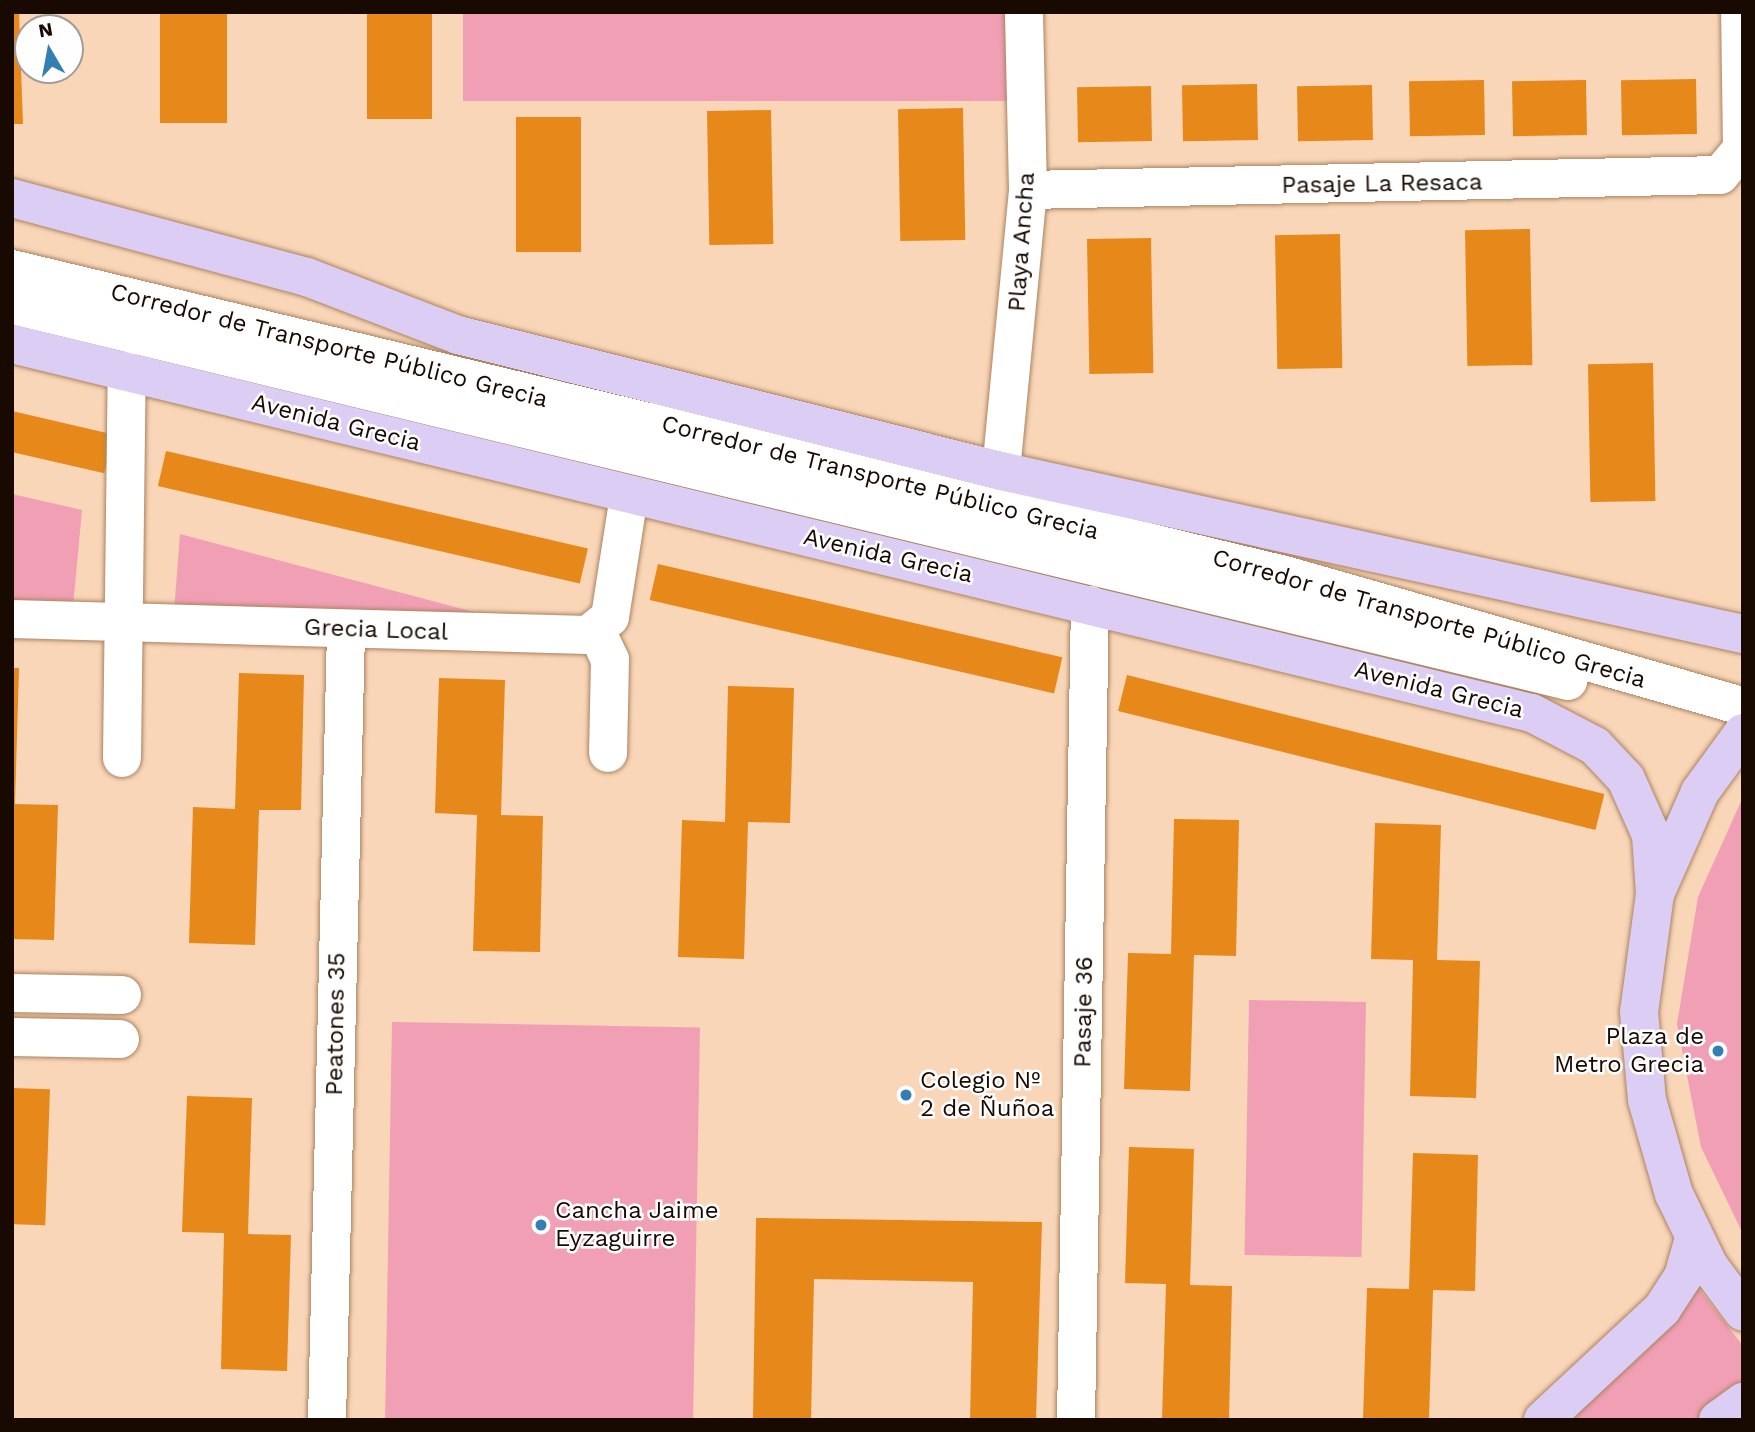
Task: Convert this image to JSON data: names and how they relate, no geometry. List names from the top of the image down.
{
  "streets": {
    "main road": ["Avenida Grecia"],
    "street": [
      "Pasaje La Resaca",
      "Playa Ancha",
      "Corredor de Transporte Público Grecia",
      "Grecia Local",
      "Pasaje 36",
      "Peatones 35"
    ]
  },
  "crossings": [
    ["Pasaje La Resaca", "Playa Ancha"],
    ["Avenida Grecia", "Pasaje 36"],
    ["Grecia Local", "Peatones 35"]
  ],
  "places": ["Plaza de Metro Grecia", "Colegio Nº 2 de Ñuñoa", "Cancha Jaime Eyzaguirre"],
  "north": "top"
}
